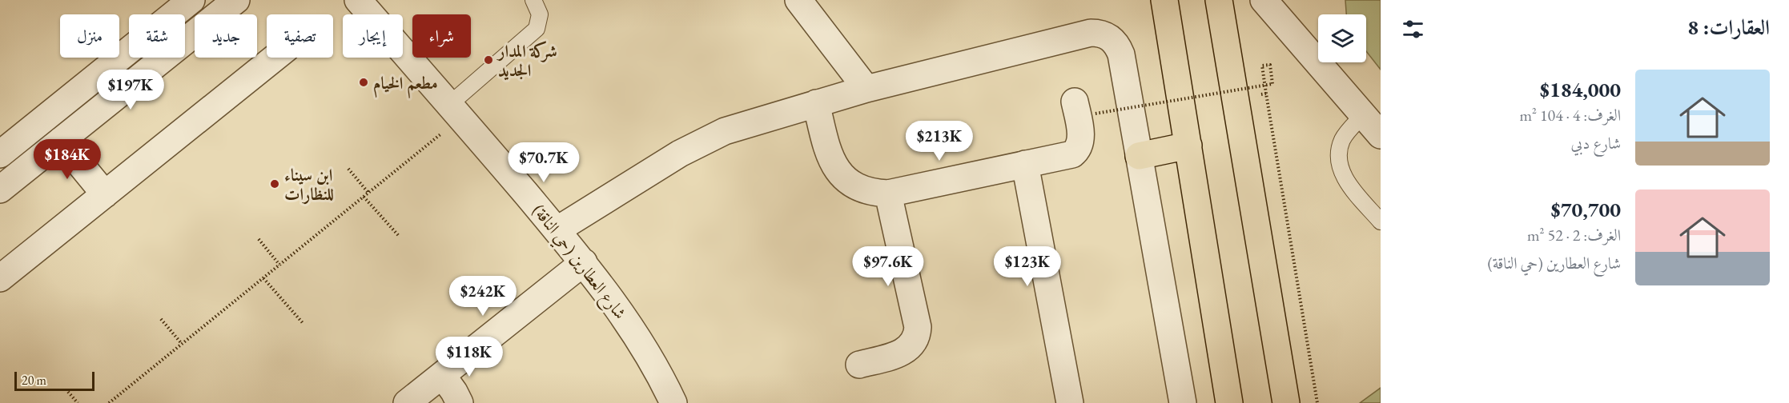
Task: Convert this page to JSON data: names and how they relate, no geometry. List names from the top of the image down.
{
  "streets": {
    "street": ["شارع العطارين (حي الناقة)"]
  },
  "places": ["شركة المدار الجديد", "مطعم الخيام", "ابن سيناء للنظارات"],
  "scale_bar": "20 m",
  "page": {
    "heading": "العقارات: 8",
    "chip": [
      "شراء",
      "إيجار",
      "تصفية",
      "جديد",
      "شقة",
      "منزل"
    ],
    "list": [
      {
        "name": "$184,000",
        "note": "الغرف: 4 · 104 m² · شارع دبي"
      },
      {
        "name": "$70,700",
        "note": "الغرف: 2 · 52 m² · شارع العطارين (حي الناقة)"
      }
    ],
    "price": [
      "$197K",
      "$213K",
      "$184K",
      "$70.7K",
      "$97.6K",
      "$123K",
      "$242K",
      "$118K"
    ],
    "scale": "20 m"
  }
}
